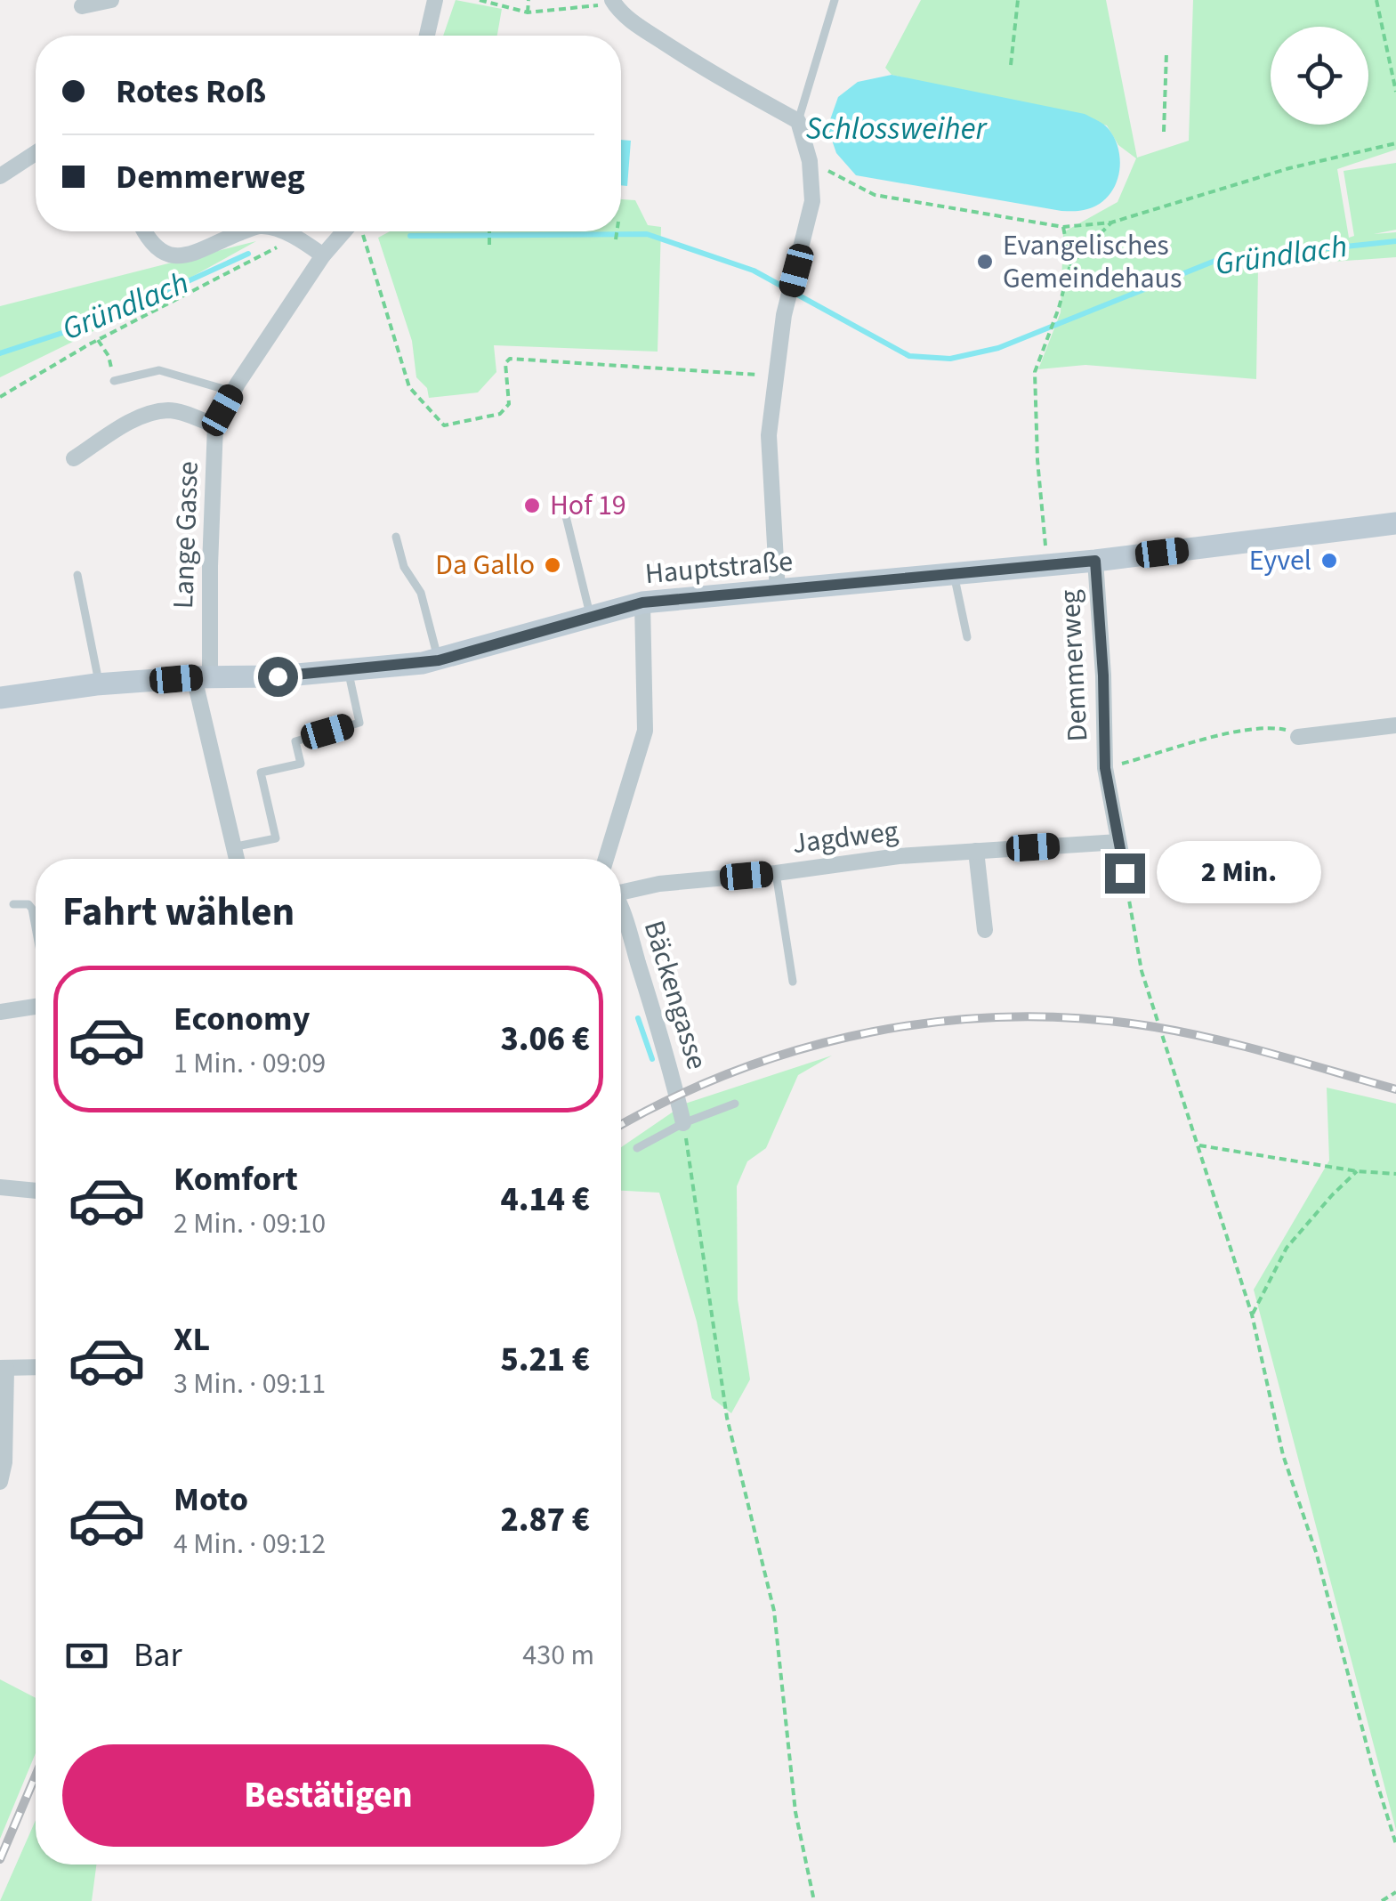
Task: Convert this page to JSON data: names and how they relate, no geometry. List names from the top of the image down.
{
  "streets": {
    "street": [
      "Lange Gasse",
      "Hauptstraße",
      "Demmerweg",
      "Jagdweg",
      "Bäckengasse"
    ]
  },
  "crossings": [
    ["Lange Gasse", "Hauptstraße"],
    ["Hauptstraße", "Demmerweg"],
    ["Demmerweg", "Jagdweg"]
  ],
  "water": ["Schlossweiher", "Gründlach"],
  "places": [
    "Evangelisches Gemeindehaus",
    "Hof 19",
    "Eyvel",
    "Da Gallo"
  ],
  "page": {
    "banner": ["Rotes Roß", "Demmerweg"],
    "bubble": "2 Min.",
    "heading": "Fahrt wählen",
    "list": [
      {
        "name": "Economy",
        "note": "1 Min. · 09:09",
        "value": "3.06 €"
      },
      {
        "name": "Komfort",
        "note": "2 Min. · 09:10",
        "value": "4.14 €"
      },
      {
        "name": "XL",
        "note": "3 Min. · 09:11",
        "value": "5.21 €"
      },
      {
        "name": "Moto",
        "note": "4 Min. · 09:12",
        "value": "2.87 €"
      }
    ],
    "pay": ["Bar", "430 m"],
    "buttons": "Bestätigen"
  }
}
